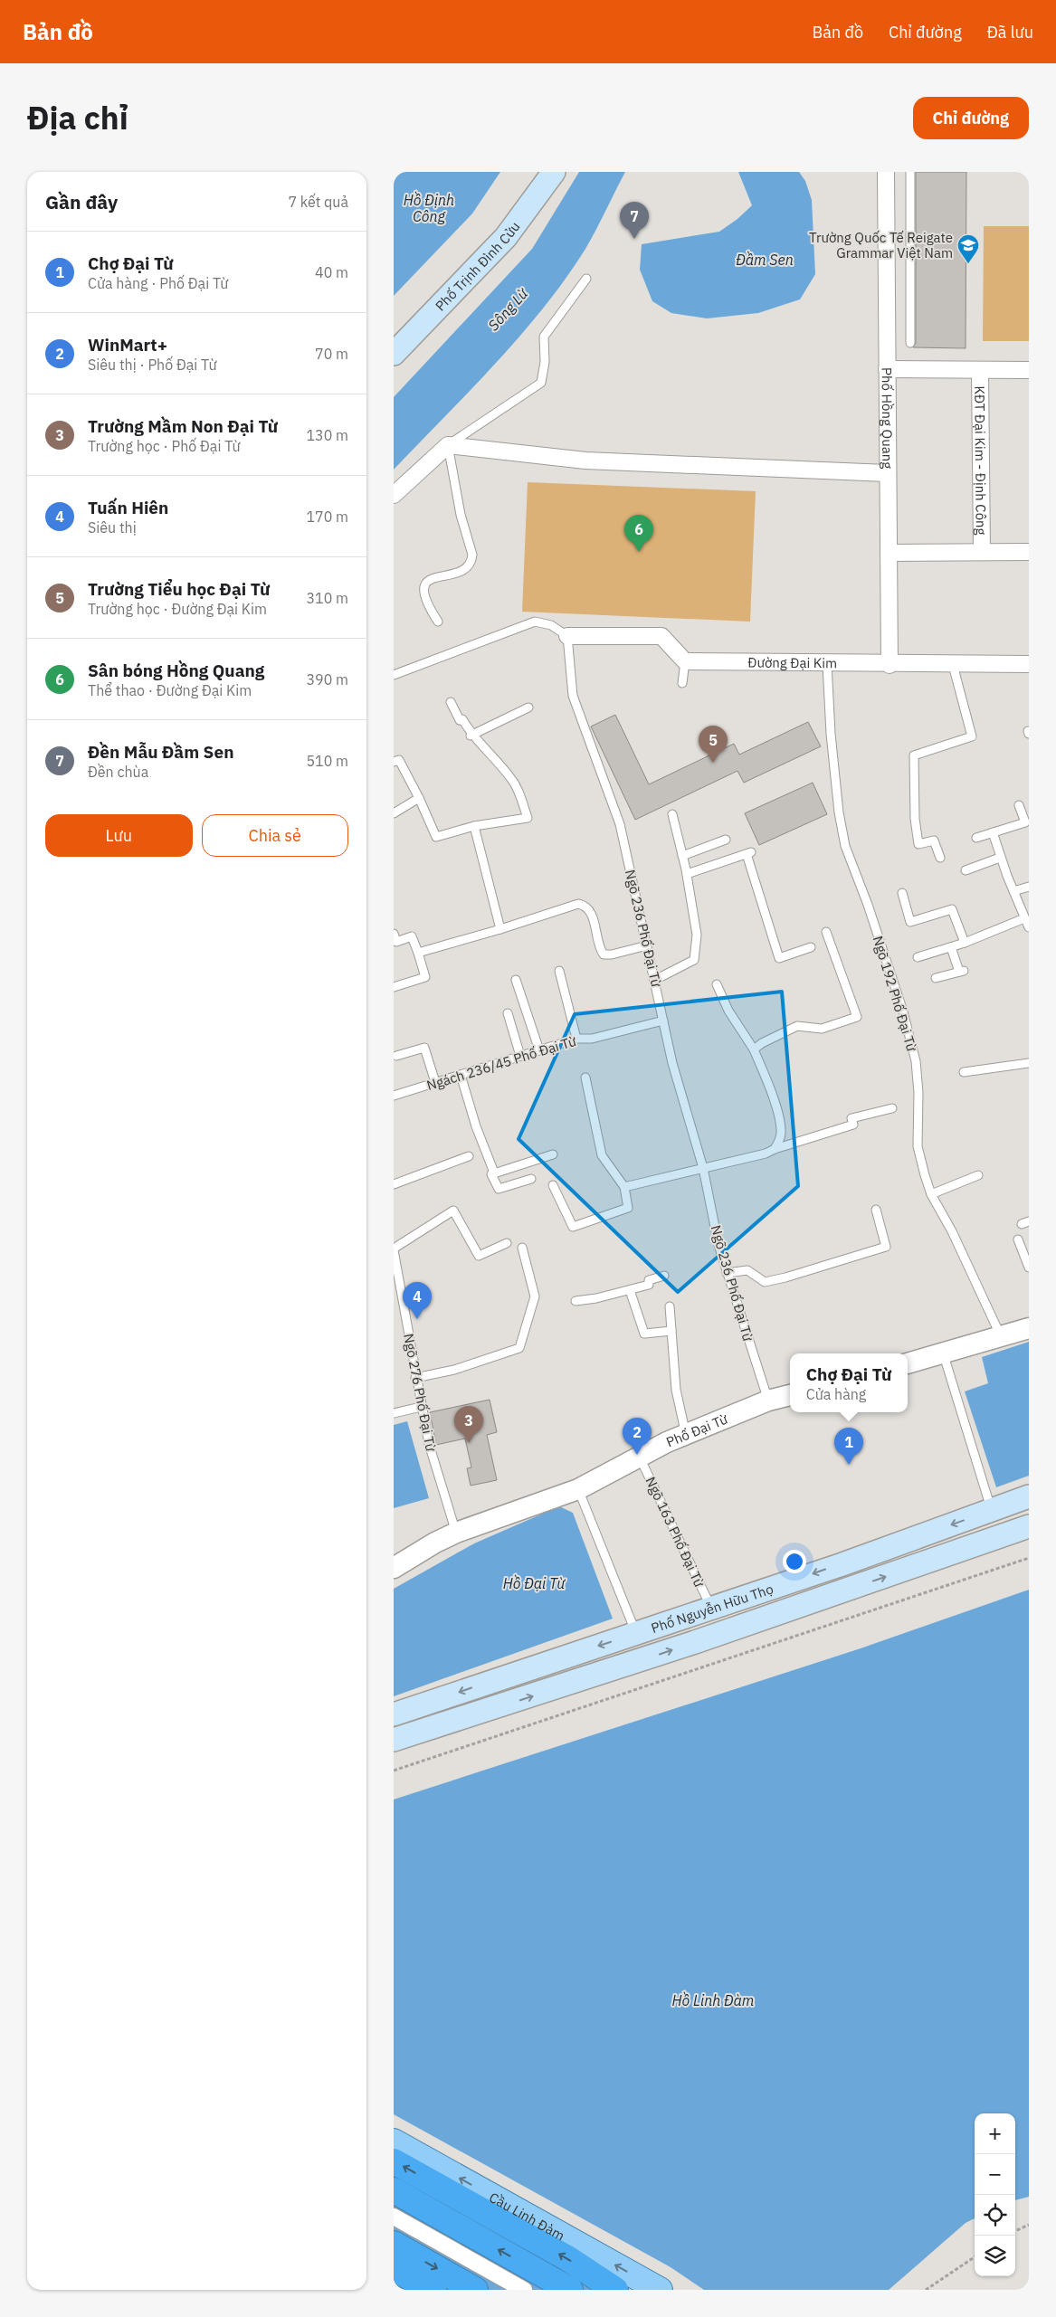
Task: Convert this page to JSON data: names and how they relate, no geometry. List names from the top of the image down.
{
  "streets": {
    "main road": ["Phố Trịnh Đình Cửu", "Phố Nguyễn Hữu Thọ", "Cầu Linh Đàm"],
    "street": [
      "Phố Hồng Quang",
      "KĐT Đại Kim - Định Công",
      "Đường Đại Kim",
      "Phố Đại Từ"
    ],
    "lane": [
      "Ngõ 236 Phố Đại Từ",
      "Ngõ 192 Phố Đại Từ",
      "Ngách 236/45 Phố Đại Từ",
      "Ngõ 276 Phố Đại Từ",
      "Ngõ 163 Phố Đại Từ"
    ]
  },
  "crossings": [
    ["Phố Hồng Quang", "KĐT Đại Kim - Định Công"],
    ["Phố Hồng Quang", "Đường Đại Kim"],
    ["Đường Đại Kim", "Ngõ 192 Phố Đại Từ"],
    ["Ngõ 236 Phố Đại Từ", "Ngách 236/45 Phố Đại Từ"],
    ["Ngõ 236 Phố Đại Từ", "Phố Đại Từ"],
    ["Ngõ 276 Phố Đại Từ", "Phố Đại Từ"],
    ["Phố Đại Từ", "Ngõ 163 Phố Đại Từ"],
    ["Ngõ 163 Phố Đại Từ", "Phố Nguyễn Hữu Thọ"]
  ],
  "one_way": ["Cầu Linh Đàm"],
  "water": [
    "Hồ Định Công",
    "Đầm Sen",
    "Sông Lừ",
    "Hồ Đại Từ",
    "Hồ Linh Đàm"
  ],
  "places": {
    "school or university": ["Trường Quốc Tế Reigate Grammar Việt Nam"]
  },
  "page": {
    "header": "Bản đồ",
    "nav": ["Bản đồ", "Chỉ đường", "Đã lưu"],
    "title": "Địa chỉ",
    "buttons": [
      "Chỉ đường",
      ["Lưu", "Chia sẻ"]
    ],
    "heading": ["Gần đây", "7 kết quả"],
    "pins": [
      "7",
      "6",
      "5",
      "4",
      "3",
      "2",
      "1"
    ],
    "list": [
      {
        "mark": "1",
        "name": "Chợ Đại Từ",
        "note": "Cửa hàng · Phố Đại Từ",
        "value": "40 m"
      },
      {
        "mark": "2",
        "name": "WinMart+",
        "note": "Siêu thị · Phố Đại Từ",
        "value": "70 m"
      },
      {
        "mark": "3",
        "name": "Trường Mầm Non Đại Từ",
        "note": "Trường học · Phố Đại Từ",
        "value": "130 m"
      },
      {
        "mark": "4",
        "name": "Tuấn Hiên",
        "note": "Siêu thị",
        "value": "170 m"
      },
      {
        "mark": "5",
        "name": "Trường Tiểu học Đại Từ",
        "note": "Trường học · Đường Đại Kim",
        "value": "310 m"
      },
      {
        "mark": "6",
        "name": "Sân bóng Hồng Quang",
        "note": "Thể thao · Đường Đại Kim",
        "value": "390 m"
      },
      {
        "mark": "7",
        "name": "Đền Mẫu Đầm Sen",
        "note": "Đền chùa",
        "value": "510 m"
      }
    ],
    "popup": ["Chợ Đại Từ", "Cửa hàng"],
    "map_buttons": ["+", "−"]
  }
}
